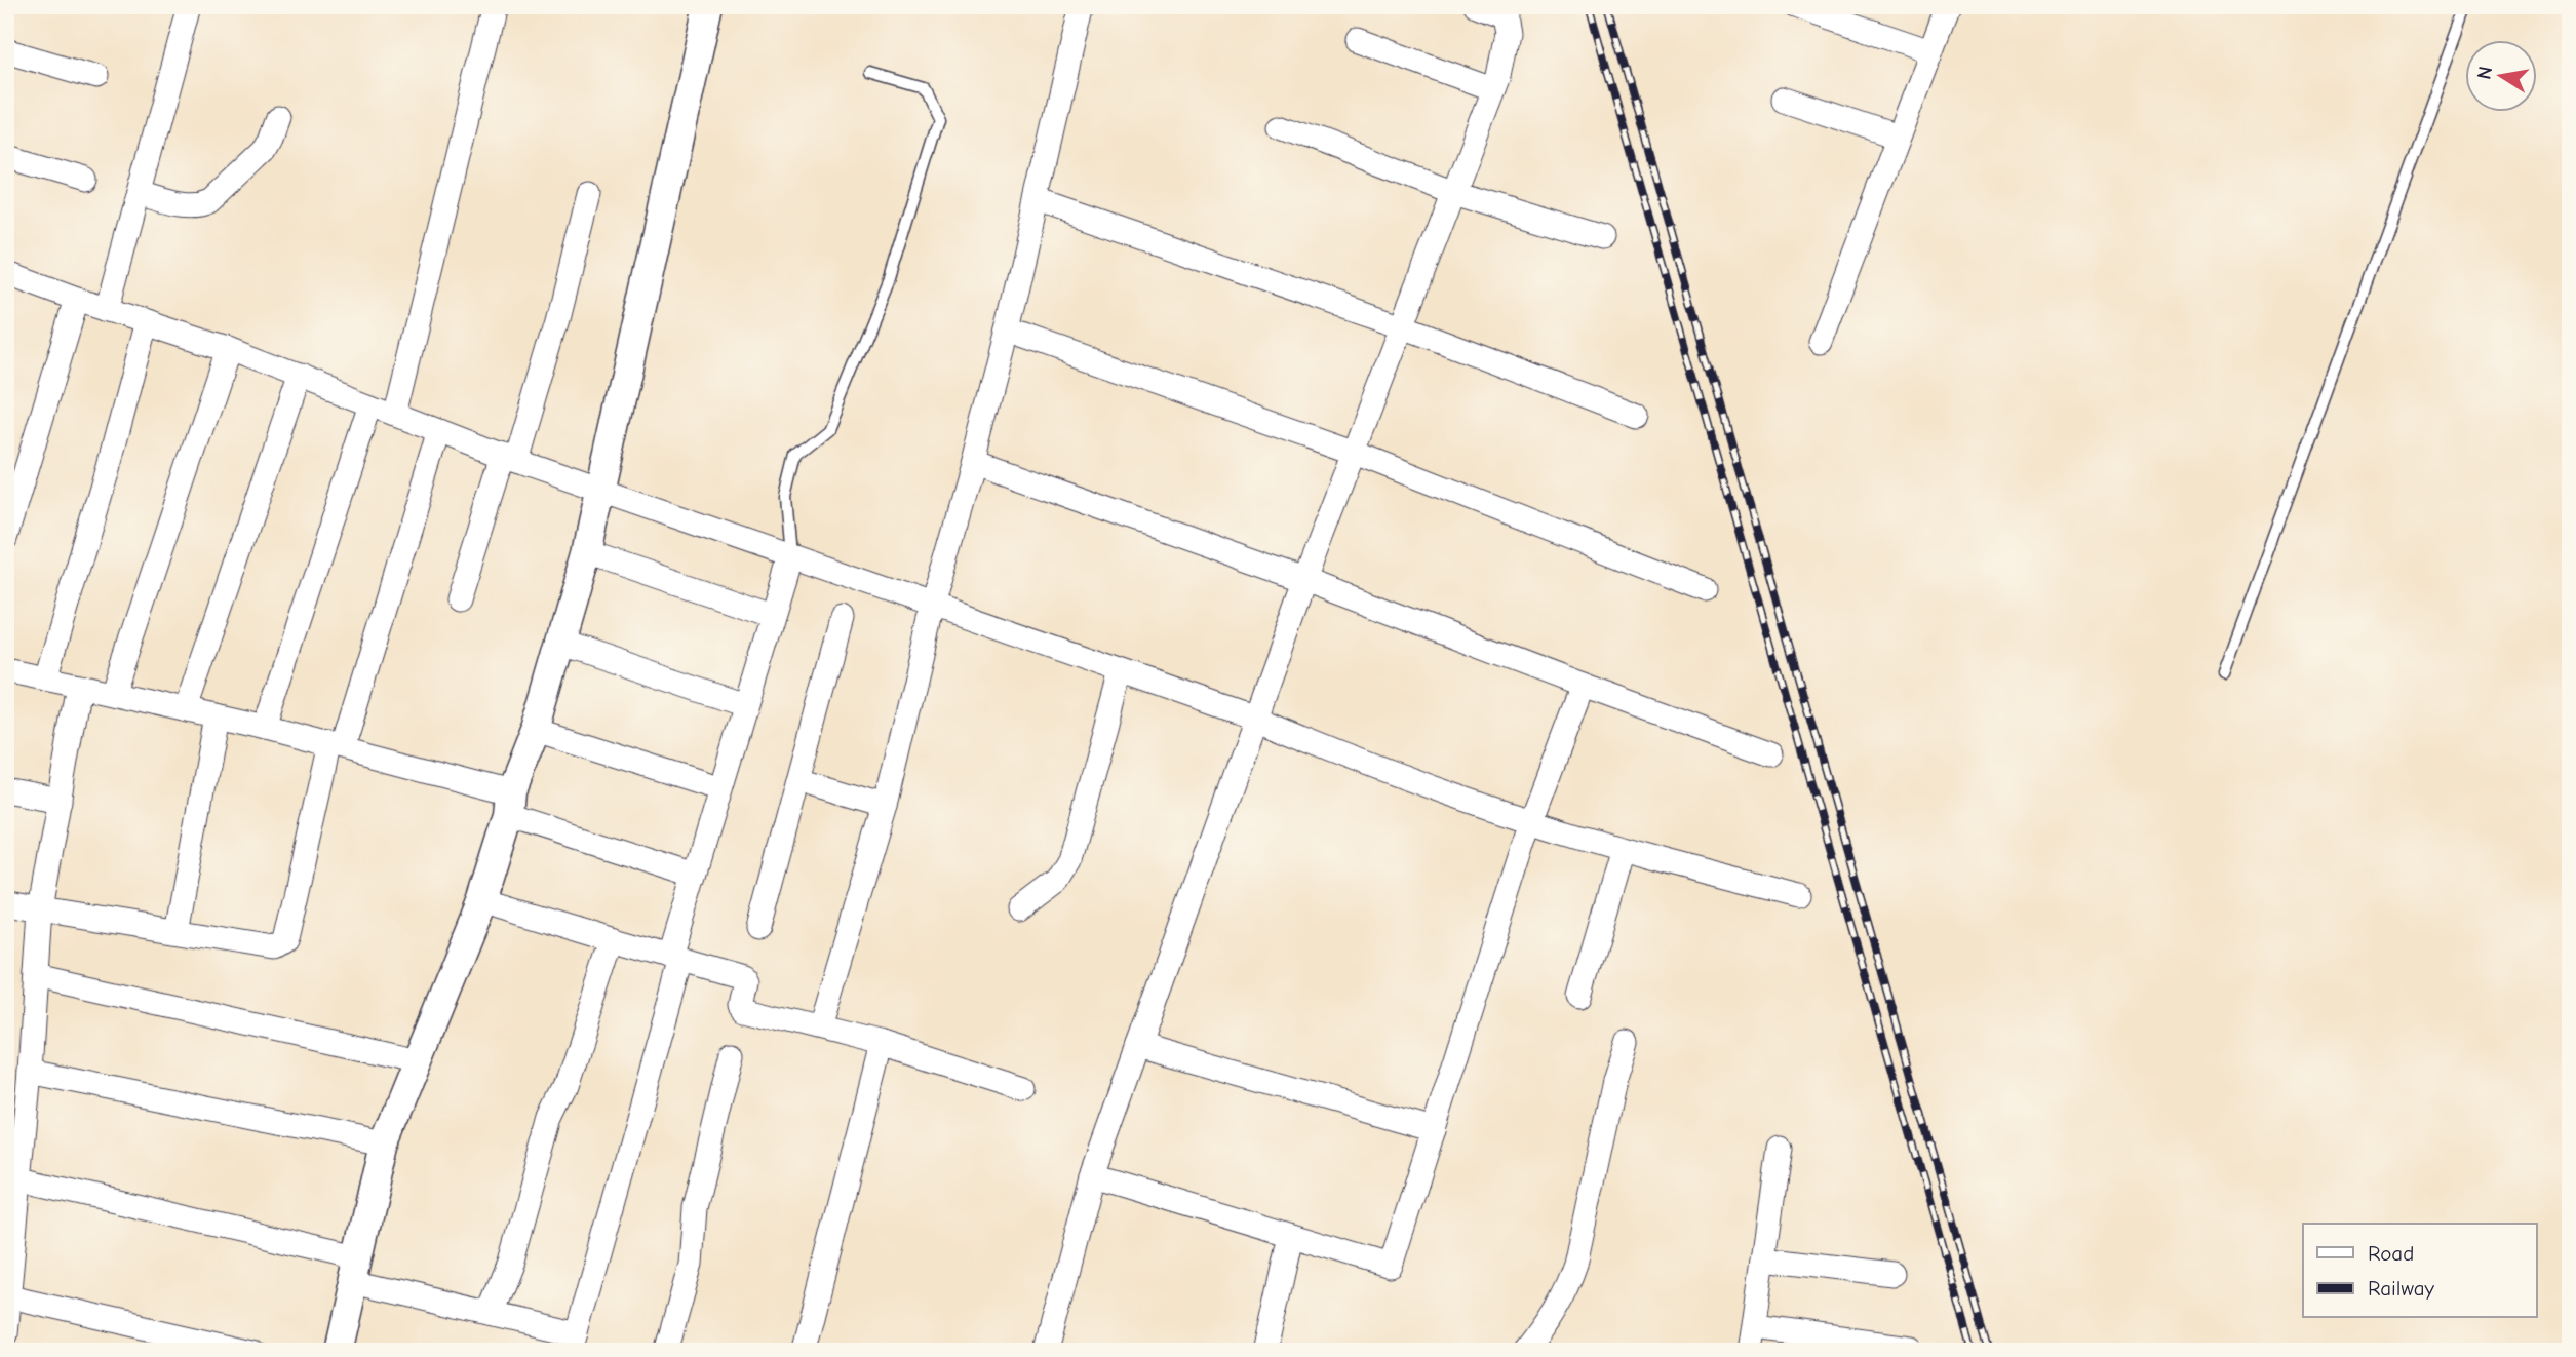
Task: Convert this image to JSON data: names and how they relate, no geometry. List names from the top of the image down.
{
  "legend": ["Road", "Railway"],
  "north": "left"
}
